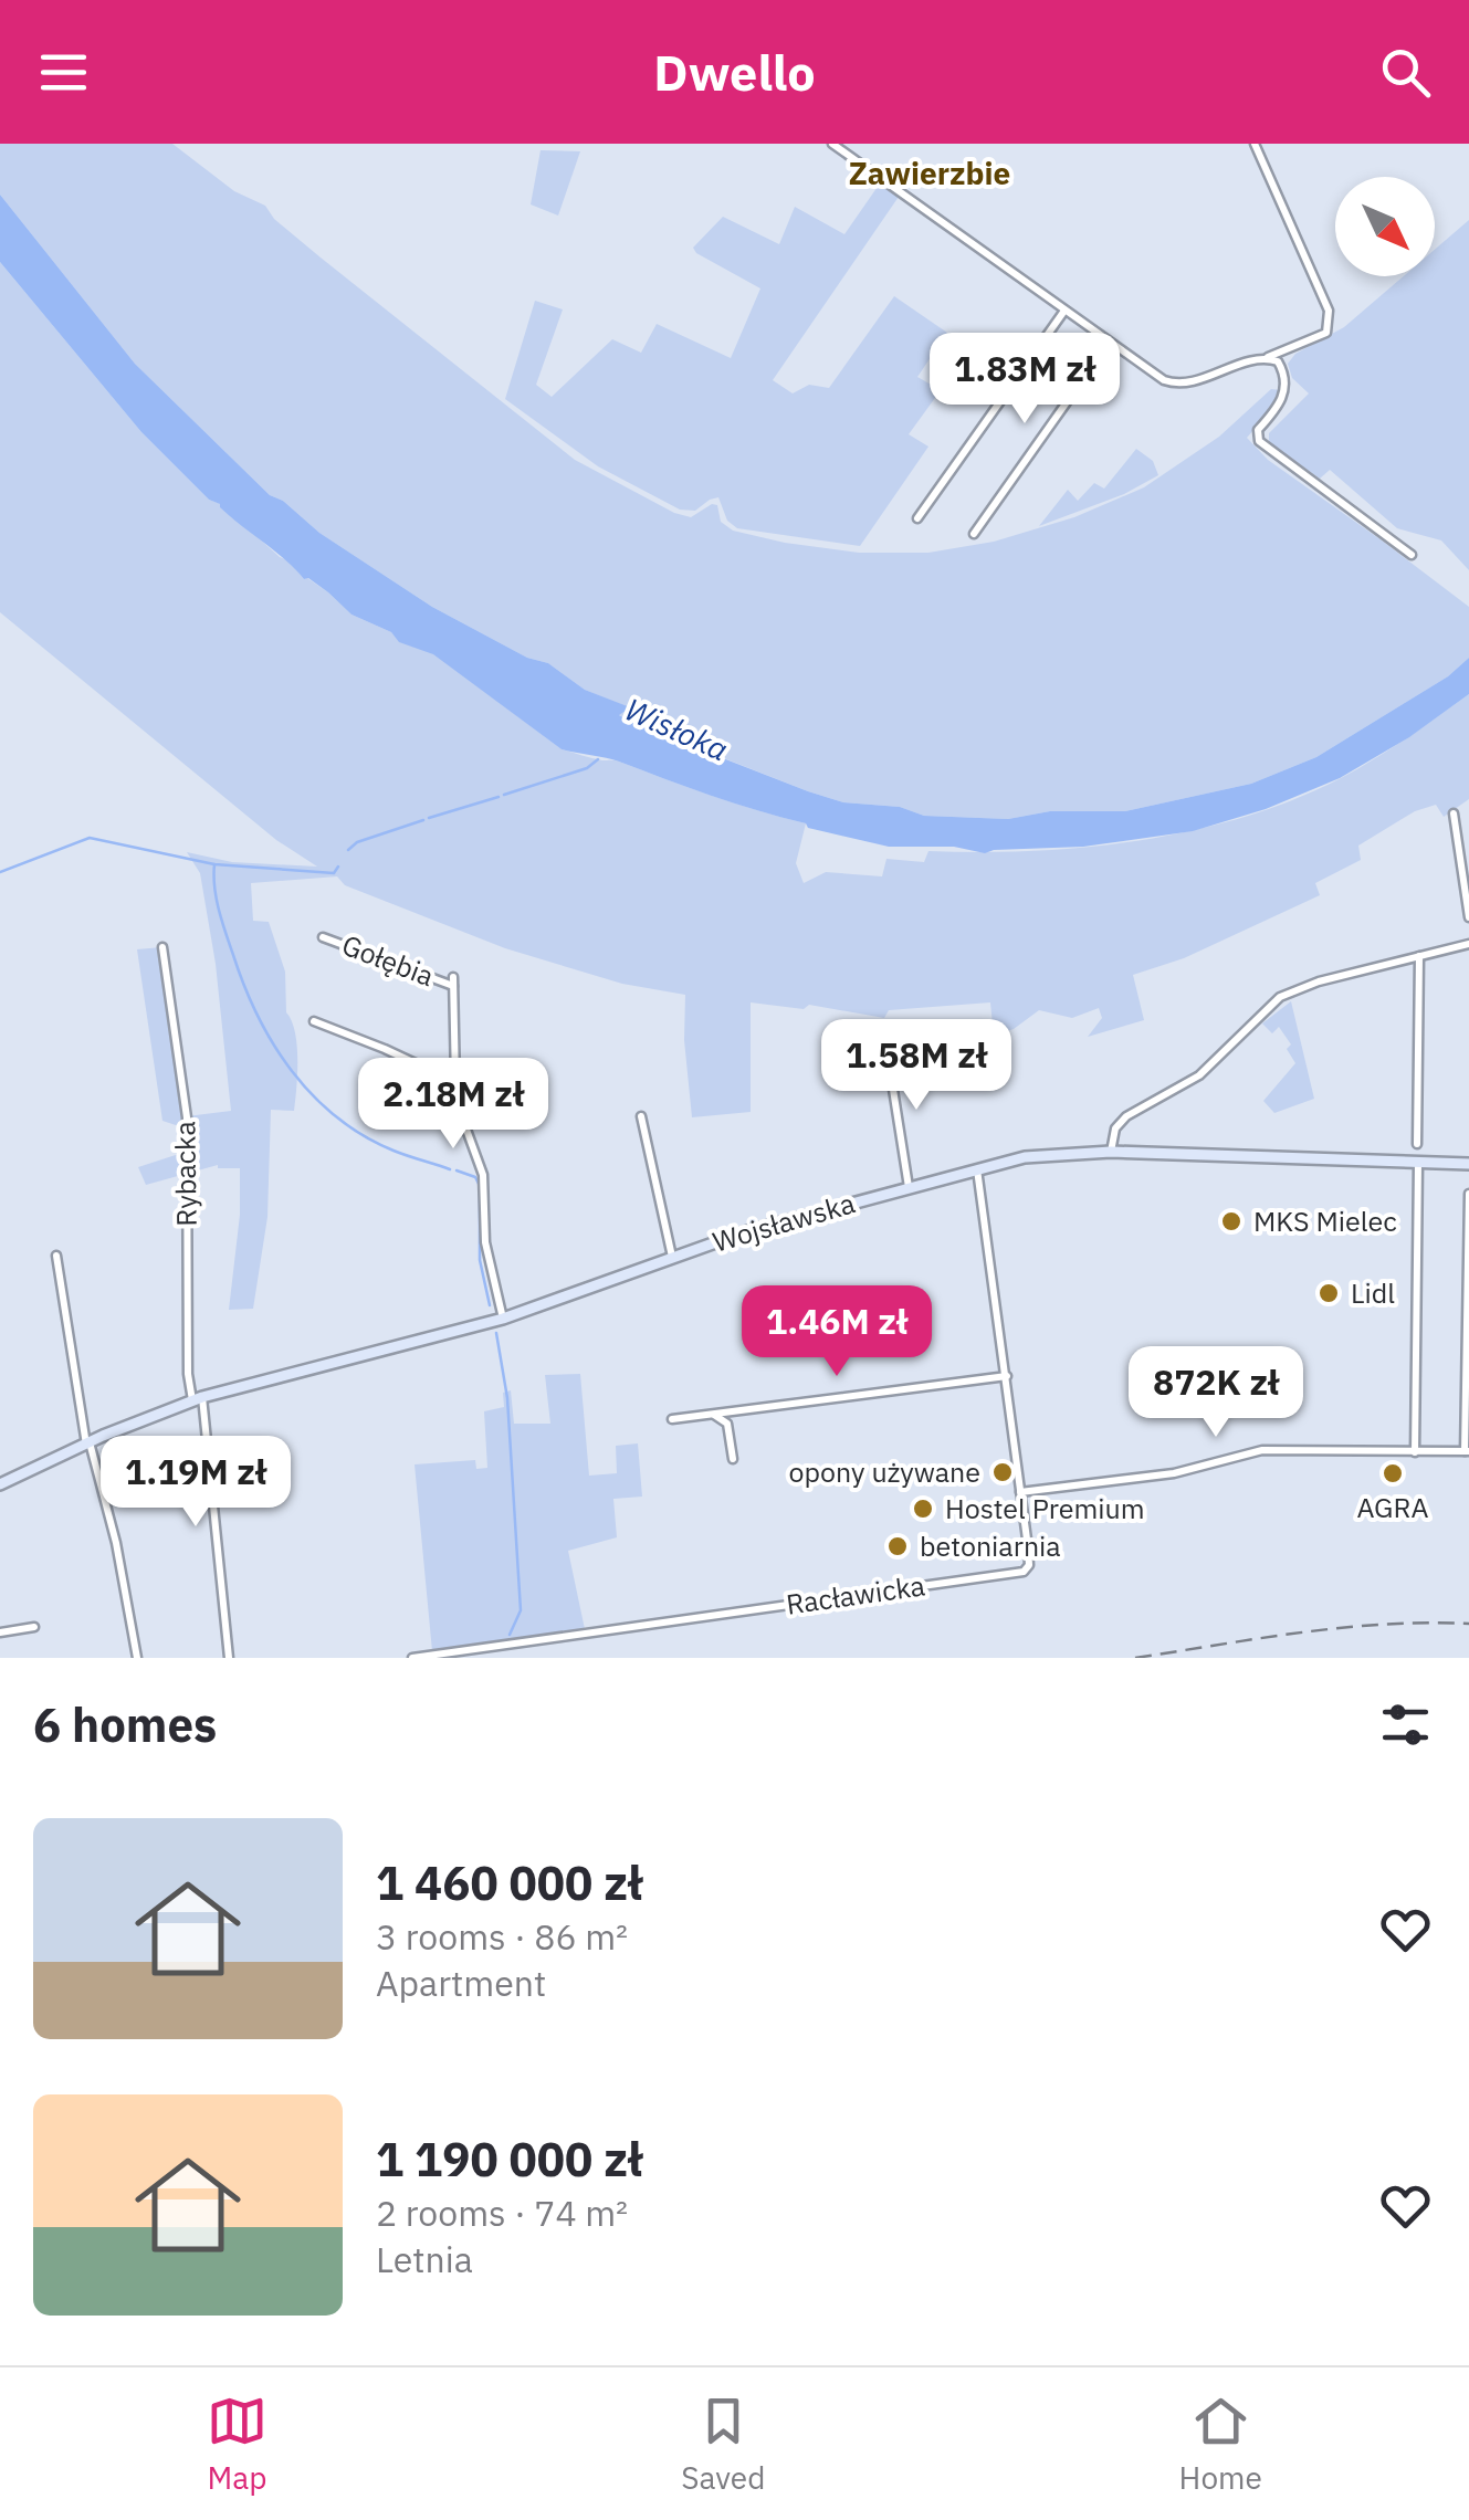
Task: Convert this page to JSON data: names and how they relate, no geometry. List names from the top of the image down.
{
  "streets": {
    "street": [
      "Gołębia",
      "Rybacka",
      "Wojsławska",
      "Racławicka"
    ]
  },
  "crossings": [
    ["Gołębia", "Wojsławska"],
    ["Rybacka", "Wojsławska"],
    ["Wojsławska", "Racławicka"]
  ],
  "districts": ["Zawierzbie"],
  "water": ["Wisłoka"],
  "places": [
    "MKS Mielec",
    "Lidl",
    "opony używane",
    "AGRA",
    "Hostel Premium",
    "betoniarnia"
  ],
  "north": "bottom right",
  "page": {
    "header": "Dwello",
    "price": [
      "1.83M zł",
      "1.58M zł",
      "2.18M zł",
      "1.46M zł",
      "872K zł",
      "1.19M zł"
    ],
    "heading": "6 homes",
    "list": [
      {
        "name": "1 460 000 zł",
        "note": "3 rooms · 86 m² · Apartment"
      },
      {
        "name": "1 190 000 zł",
        "note": "2 rooms · 74 m² · Letnia"
      }
    ],
    "tabs": ["Map", "Saved", "Home"]
  }
}
